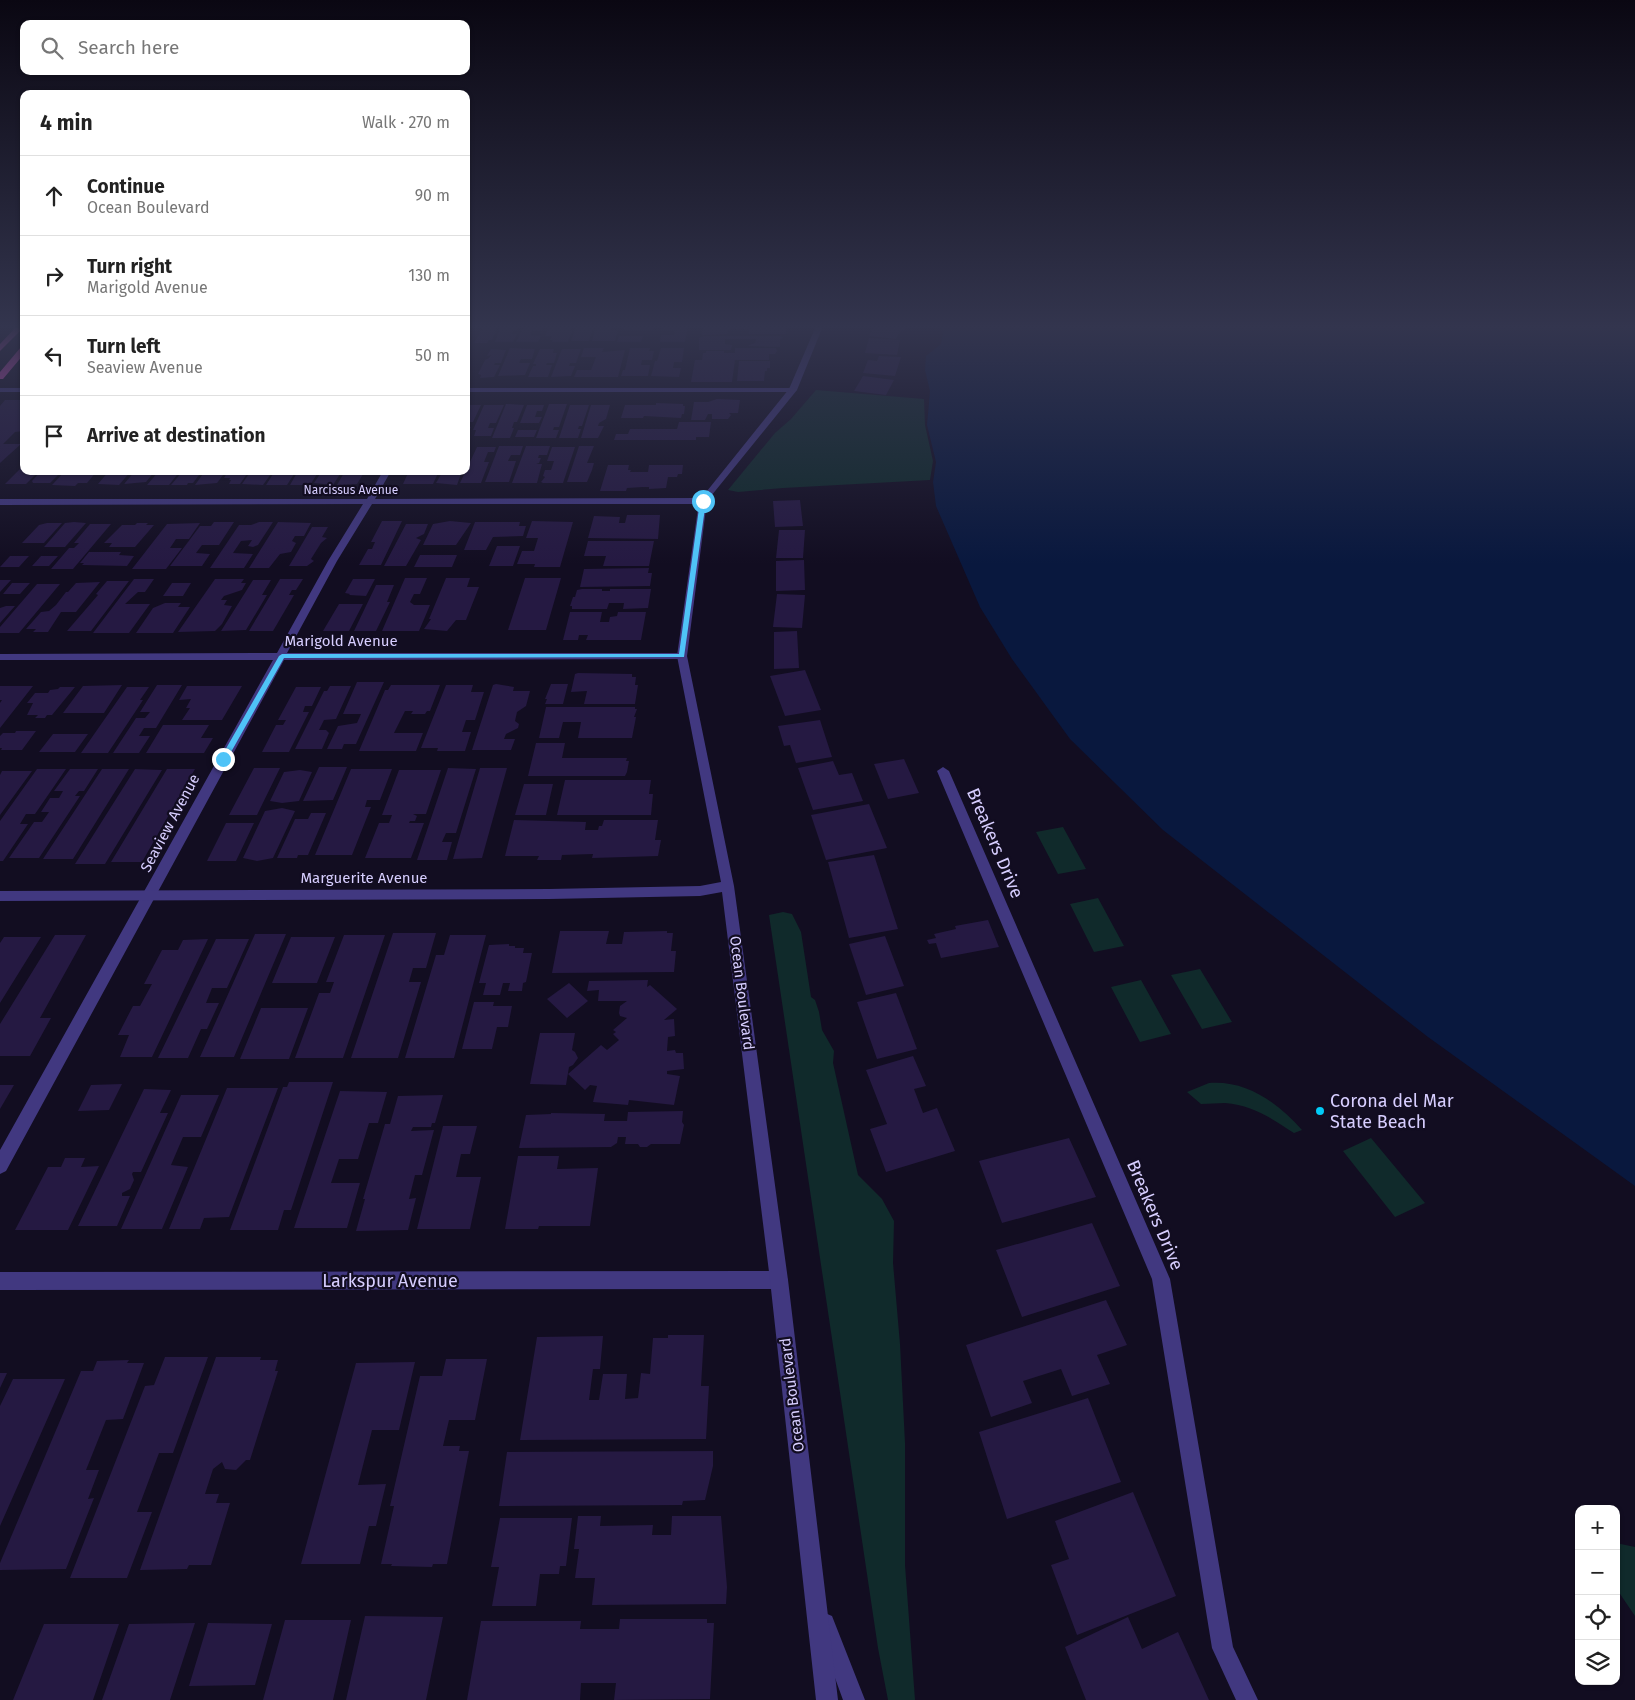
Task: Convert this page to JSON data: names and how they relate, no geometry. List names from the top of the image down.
{
  "streets": {
    "street": [
      "Narcissus Avenue",
      "Marigold Avenue",
      "Seaview Avenue",
      "Breakers Drive",
      "Marguerite Avenue",
      "Ocean Boulevard",
      "Larkspur Avenue"
    ]
  },
  "crossings": [
    ["Narcissus Avenue", "Seaview Avenue"],
    ["Narcissus Avenue", "Ocean Boulevard"],
    ["Marigold Avenue", "Seaview Avenue"],
    ["Marigold Avenue", "Ocean Boulevard"],
    ["Seaview Avenue", "Marguerite Avenue"],
    ["Marguerite Avenue", "Ocean Boulevard"],
    ["Ocean Boulevard", "Larkspur Avenue"]
  ],
  "places": ["Corona del Mar State Beach"],
  "page": {
    "search": "Search here",
    "heading": ["4 min", "Walk · 270 m"],
    "list": [
      ["Continue", "Ocean Boulevard", "90 m"],
      ["Turn right", "Marigold Avenue", "130 m"],
      ["Turn left", "Seaview Avenue", "50 m"],
      "Arrive at destination"
    ],
    "map_buttons": ["+", "−"]
  }
}
